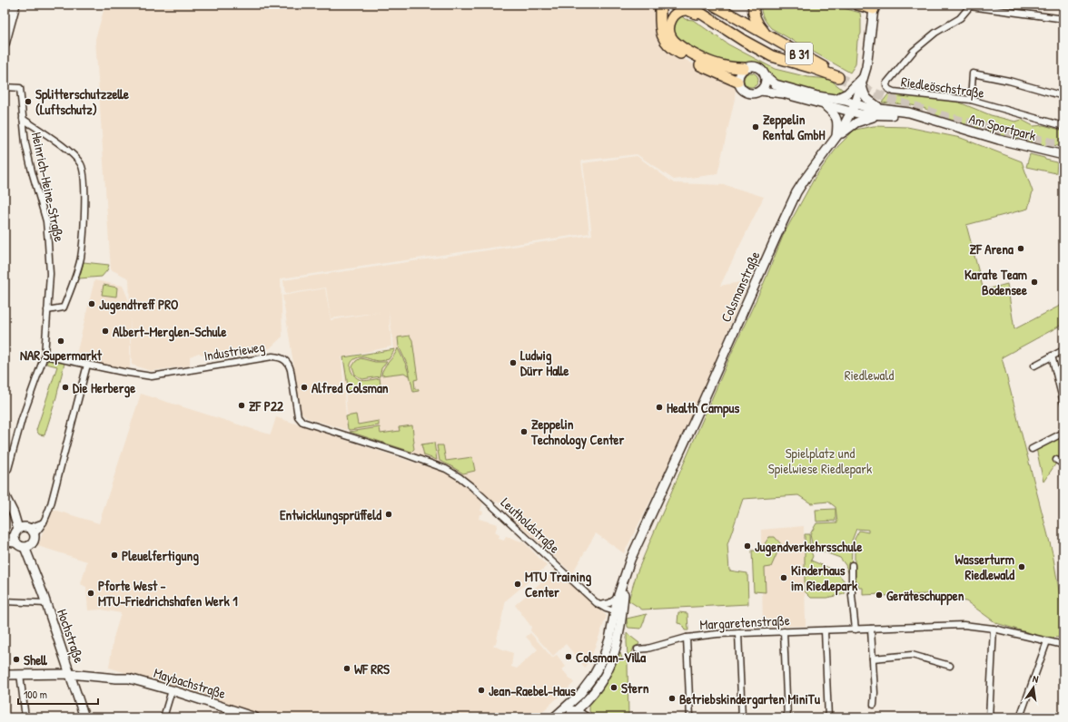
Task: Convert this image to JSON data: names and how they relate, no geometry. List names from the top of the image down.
{
  "streets": {
    "highway": ["B 31"],
    "main road": [
      "Am Sportpark",
      "Colsmanstraße",
      "Hochstraße",
      "Maybachstraße"
    ],
    "street": [
      "Riedleöschstraße",
      "Heinrich-Heine-Straße",
      "Industrieweg",
      "Leutholdstraße",
      "Margaretenstraße"
    ]
  },
  "crossings": [
    ["Am Sportpark", "Colsmanstraße"],
    ["Heinrich-Heine-Straße", "Industrieweg"],
    ["Colsmanstraße", "Leutholdstraße"],
    ["Industrieweg", "Leutholdstraße"],
    ["Hochstraße", "Maybachstraße"]
  ],
  "parks": ["Riedlewald", "Spielplatz und Spielwiese Riedlepark"],
  "places": [
    "Splitterschutzzelle (Luftschutz)",
    "Zeppelin Rental GmbH",
    "ZF Arena",
    "Karate Team Bodensee",
    "Jugendtreff PRO",
    "Albert-Merglen-Schule",
    "NAR Supermarkt",
    "Ludwig Dürr Halle",
    "Die Herberge",
    "Alfred Colsman",
    "ZF P22",
    "Health Campus",
    "Zeppelin Technology Center",
    "Entwicklungsprüffeld",
    "Jugendverkehrsschule",
    "Pleuelfertigung",
    "Wasserturm Riedlewald",
    "Kinderhaus im Riedlepark",
    "MTU Training Center",
    "Pforte West - MTU-Friedrichshafen Werk 1",
    "Geräteschuppen",
    "Colsman-Villa",
    "Shell",
    "WF RRS",
    "Stern",
    "Jean-Raebel-Haus",
    "Betriebskindergarten MiniTu"
  ],
  "scale_bar": "100 m",
  "north": "top"
}
